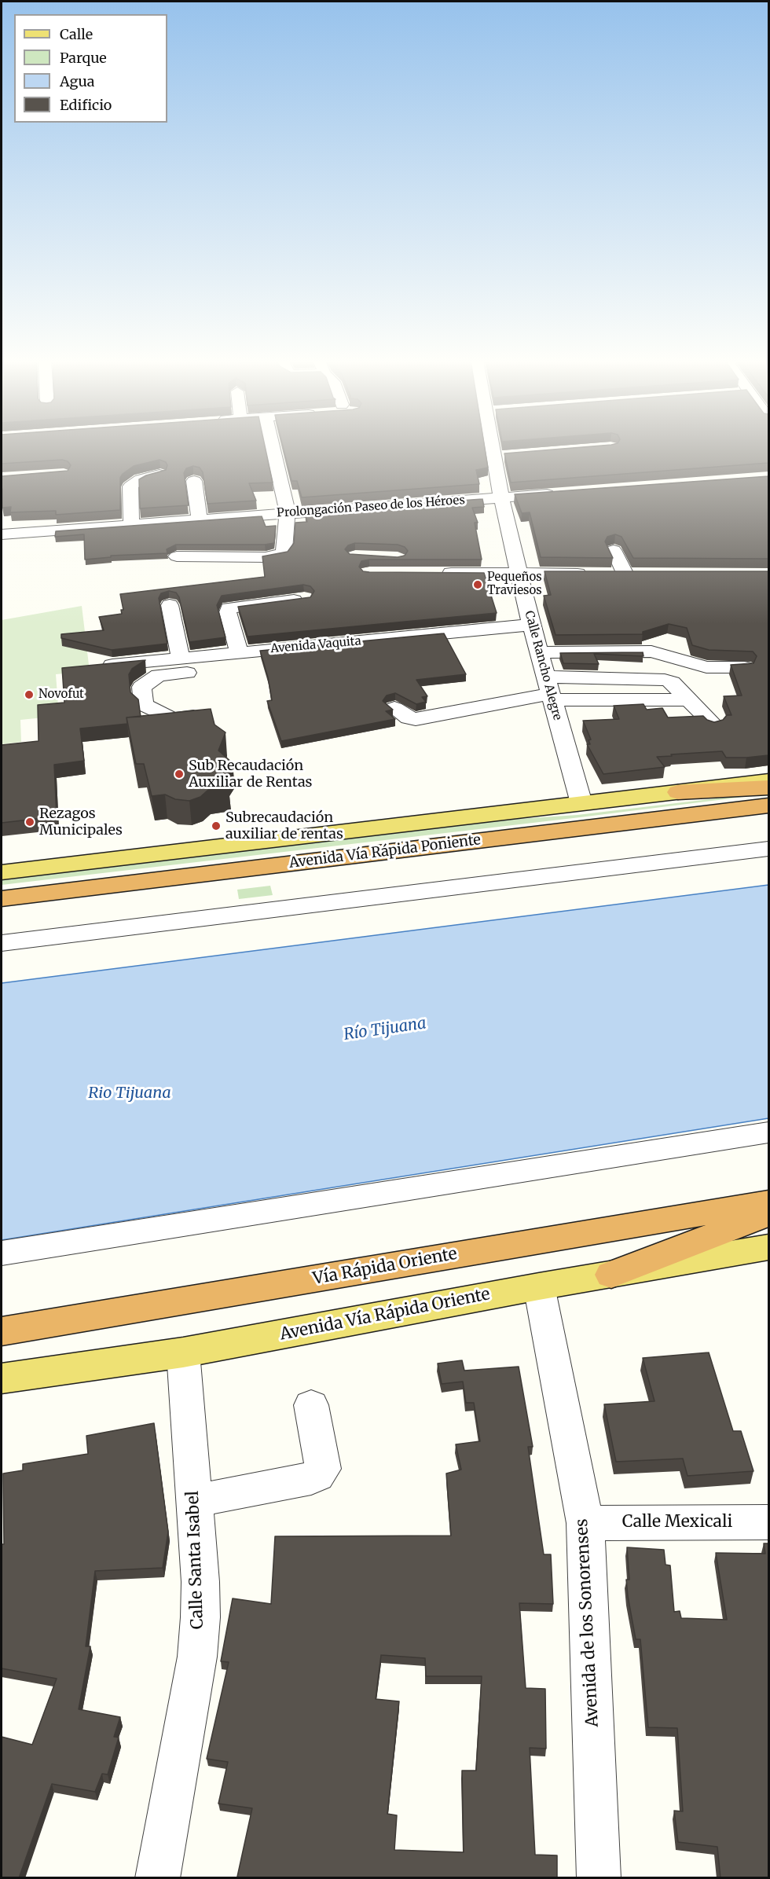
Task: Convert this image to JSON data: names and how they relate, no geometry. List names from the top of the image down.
{
  "streets": {
    "highway": ["Avenida Vía Rápida Poniente", "Vía Rápida Oriente"],
    "main road": ["Avenida Vía Rápida Oriente"],
    "street": [
      "Prolongación Paseo de los Héroes",
      "Avenida Vaquita",
      "Calle Rancho Alegre",
      "Calle Mexicali",
      "Calle Santa Isabel",
      "Avenida de los Sonorenses"
    ]
  },
  "crossings": [
    ["Prolongación Paseo de los Héroes", "Calle Rancho Alegre"],
    ["Avenida Vaquita", "Calle Rancho Alegre"],
    ["Calle Rancho Alegre", "Avenida Vía Rápida Poniente"],
    ["Avenida Vía Rápida Oriente", "Calle Santa Isabel"],
    ["Avenida Vía Rápida Oriente", "Avenida de los Sonorenses"],
    ["Calle Mexicali", "Avenida de los Sonorenses"]
  ],
  "water": ["Río Tijuana", "Rio Tijuana"],
  "places": [
    "Pequeños Traviesos",
    "Novofut",
    "Sub Recaudación Auxiliar de Rentas",
    "Rezagos Municipales",
    "Subrecaudación auxiliar de rentas"
  ],
  "legend": [
    "Calle",
    "Parque",
    "Agua",
    "Edificio"
  ]
}
